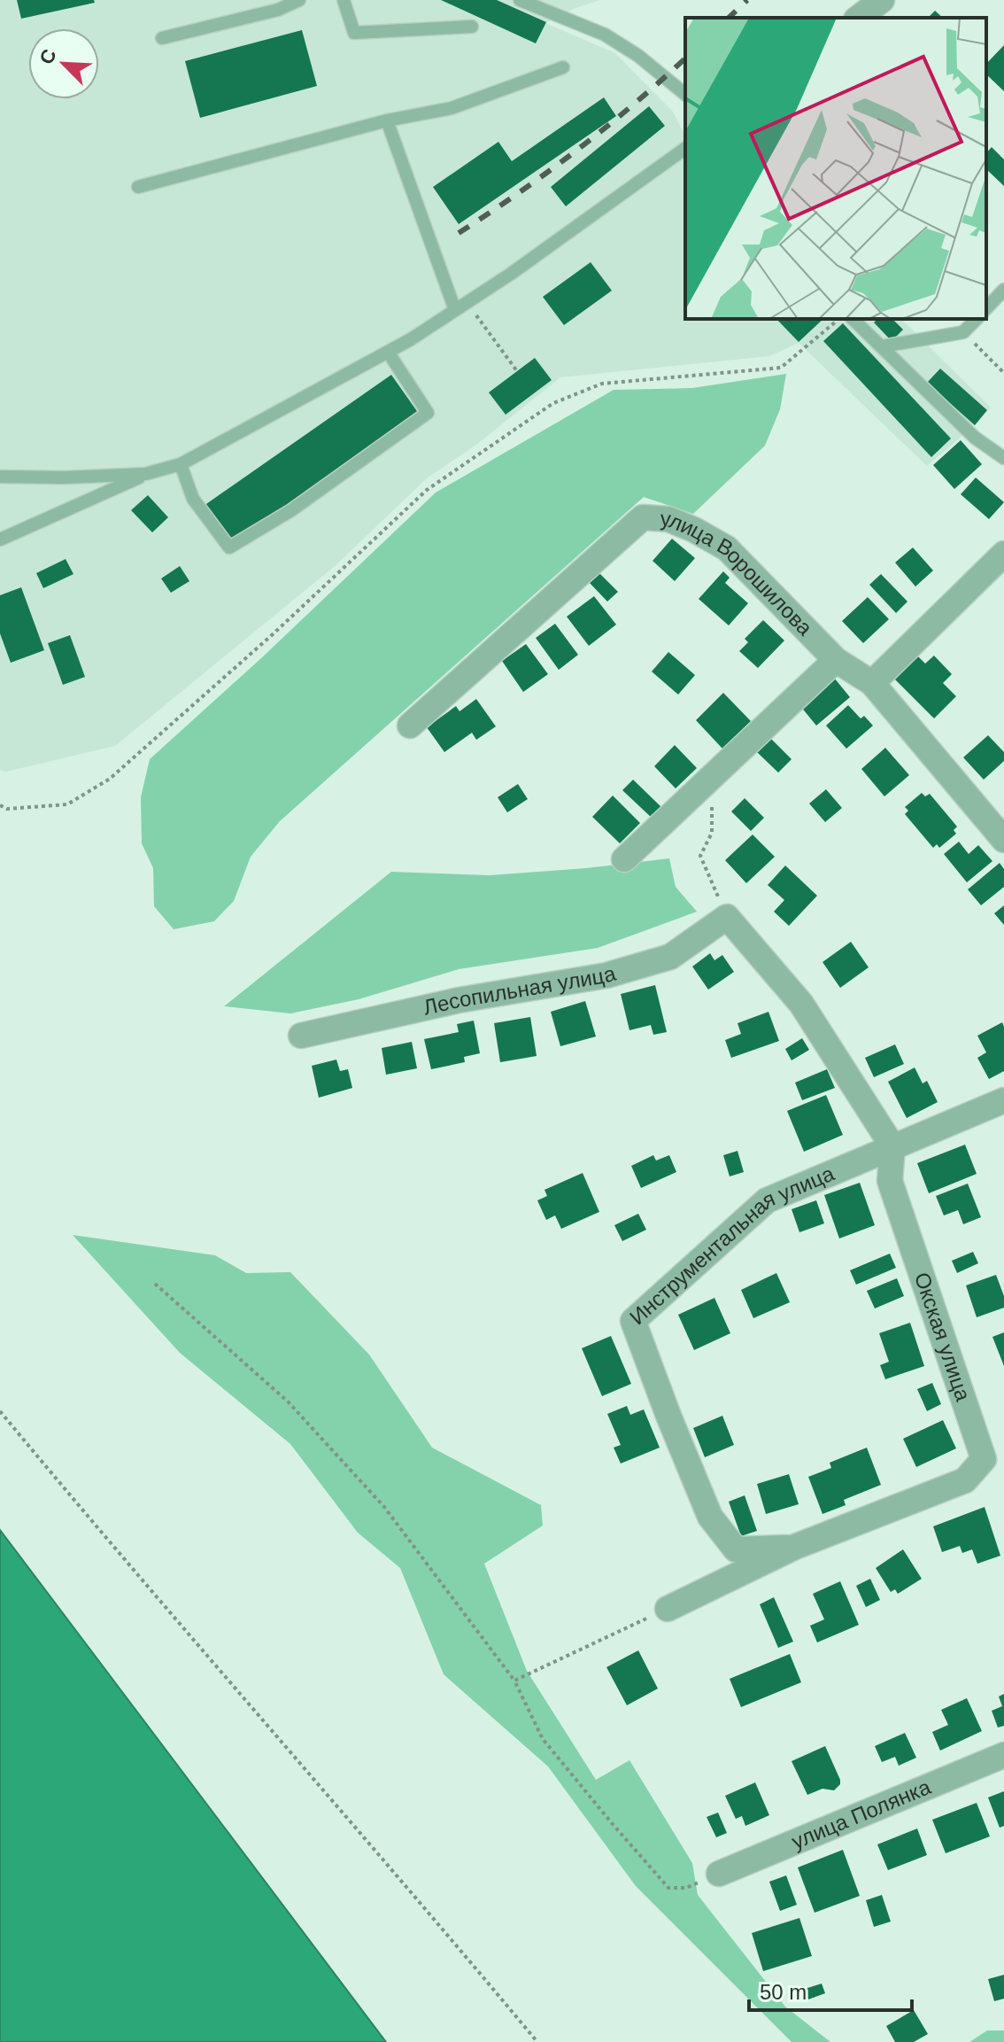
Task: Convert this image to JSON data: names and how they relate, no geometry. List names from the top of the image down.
{
  "streets": {
    "street": [
      "улица Ворошилова",
      "Лесопильная улица",
      "Инструментальная улица",
      "Окская улица",
      "улица Полянка"
    ]
  },
  "crossings": [
    ["Инструментальная улица", "Окская улица"]
  ],
  "scale_bar": "50 m",
  "north": "top left"
}
